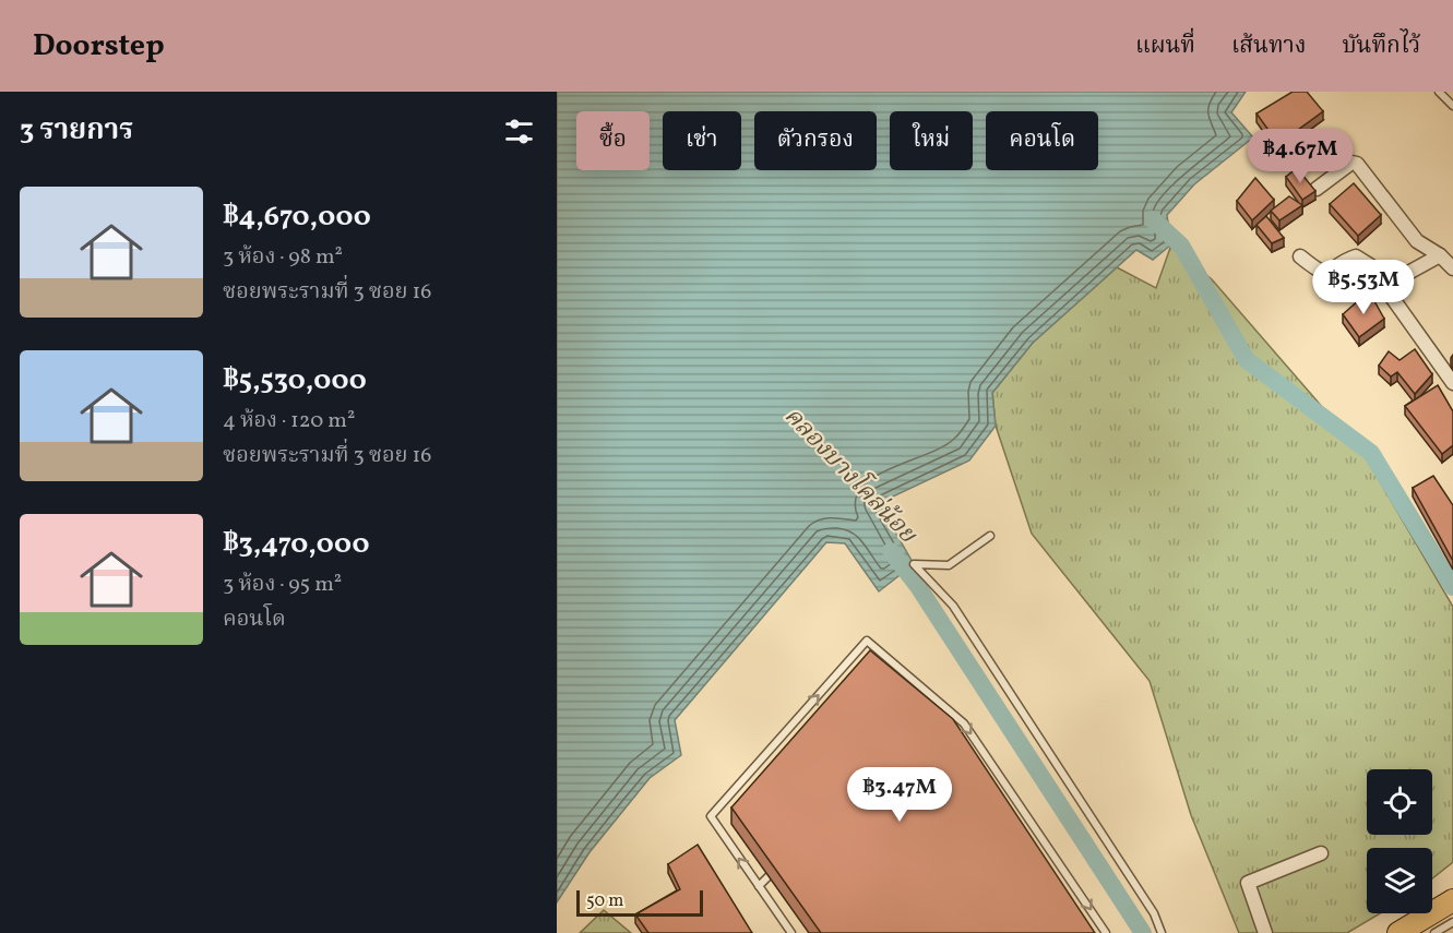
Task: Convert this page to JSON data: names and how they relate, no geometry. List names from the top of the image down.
{
  "water": ["คลองบางโคล่น้อย"],
  "scale_bar": "50 m",
  "page": {
    "header": "Doorstep",
    "nav": ["แผนที่", "เส้นทาง", "บันทึกไว้"],
    "heading": "3 รายการ",
    "chip": [
      "ซื้อ",
      "เช่า",
      "ตัวกรอง",
      "ใหม่",
      "คอนโด"
    ],
    "price": ["฿4.67M", "฿5.53M", "฿3.47M"],
    "list": [
      {
        "name": "฿4,670,000",
        "note": "3 ห้อง · 98 m² · ซอยพระรามที่ 3 ซอย 16"
      },
      {
        "name": "฿5,530,000",
        "note": "4 ห้อง · 120 m² · ซอยพระรามที่ 3 ซอย 16"
      },
      {
        "name": "฿3,470,000",
        "note": "3 ห้อง · 95 m² · คอนโด"
      }
    ],
    "scale": "50 m"
  }
}
